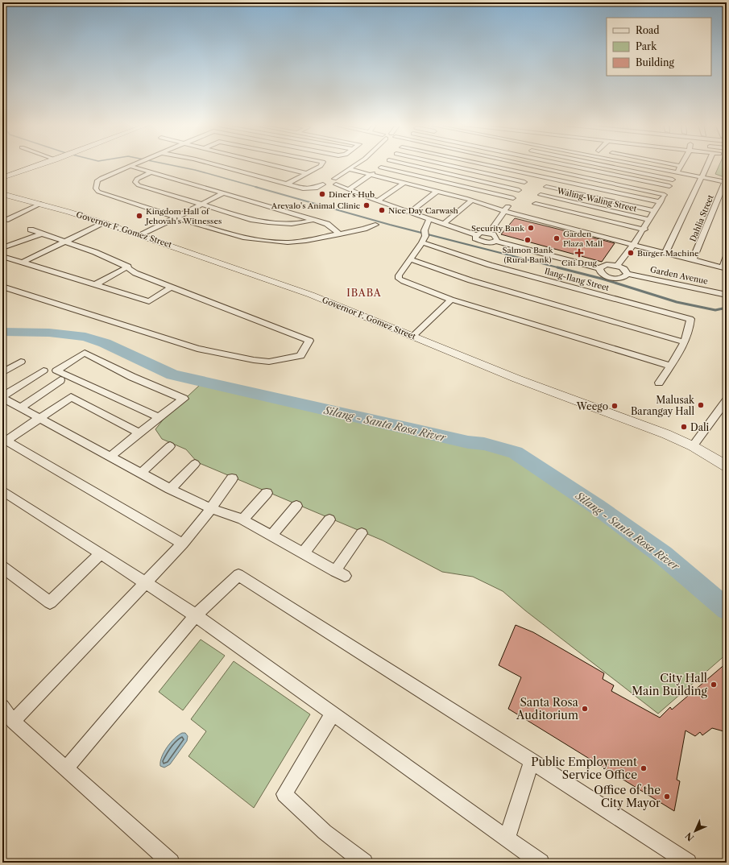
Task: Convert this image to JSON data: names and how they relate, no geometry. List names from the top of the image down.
{
  "streets": {
    "street": [
      "Waling-Waling Street",
      "Dahlia Street",
      "Governor F. Gomez Street",
      "Garden Avenue",
      "Ilang-Ilang Street"
    ]
  },
  "districts": ["IBABA"],
  "water": ["Silang - Santa Rosa River"],
  "places": {
    "other": [
      "Diner's Hub",
      "Arevalo's Animal Clinic",
      "Nice Day Carwash",
      "Kingdom Hall of Jehovah's Witnesses",
      "Security Bank",
      "Garden Plaza Mall",
      "Salmon Bank (Rural Bank)",
      "Burger Machine",
      "Malusak Barangay Hall",
      "Weego",
      "Dali",
      "City Hall Main Building",
      "Santa Rosa Auditorium",
      "Public Employment Service Office",
      "Office of the City Mayor"
    ],
    "health": ["Citi Drug"]
  },
  "legend": ["Road", "Park", "Building"],
  "north": "bottom left"
}
